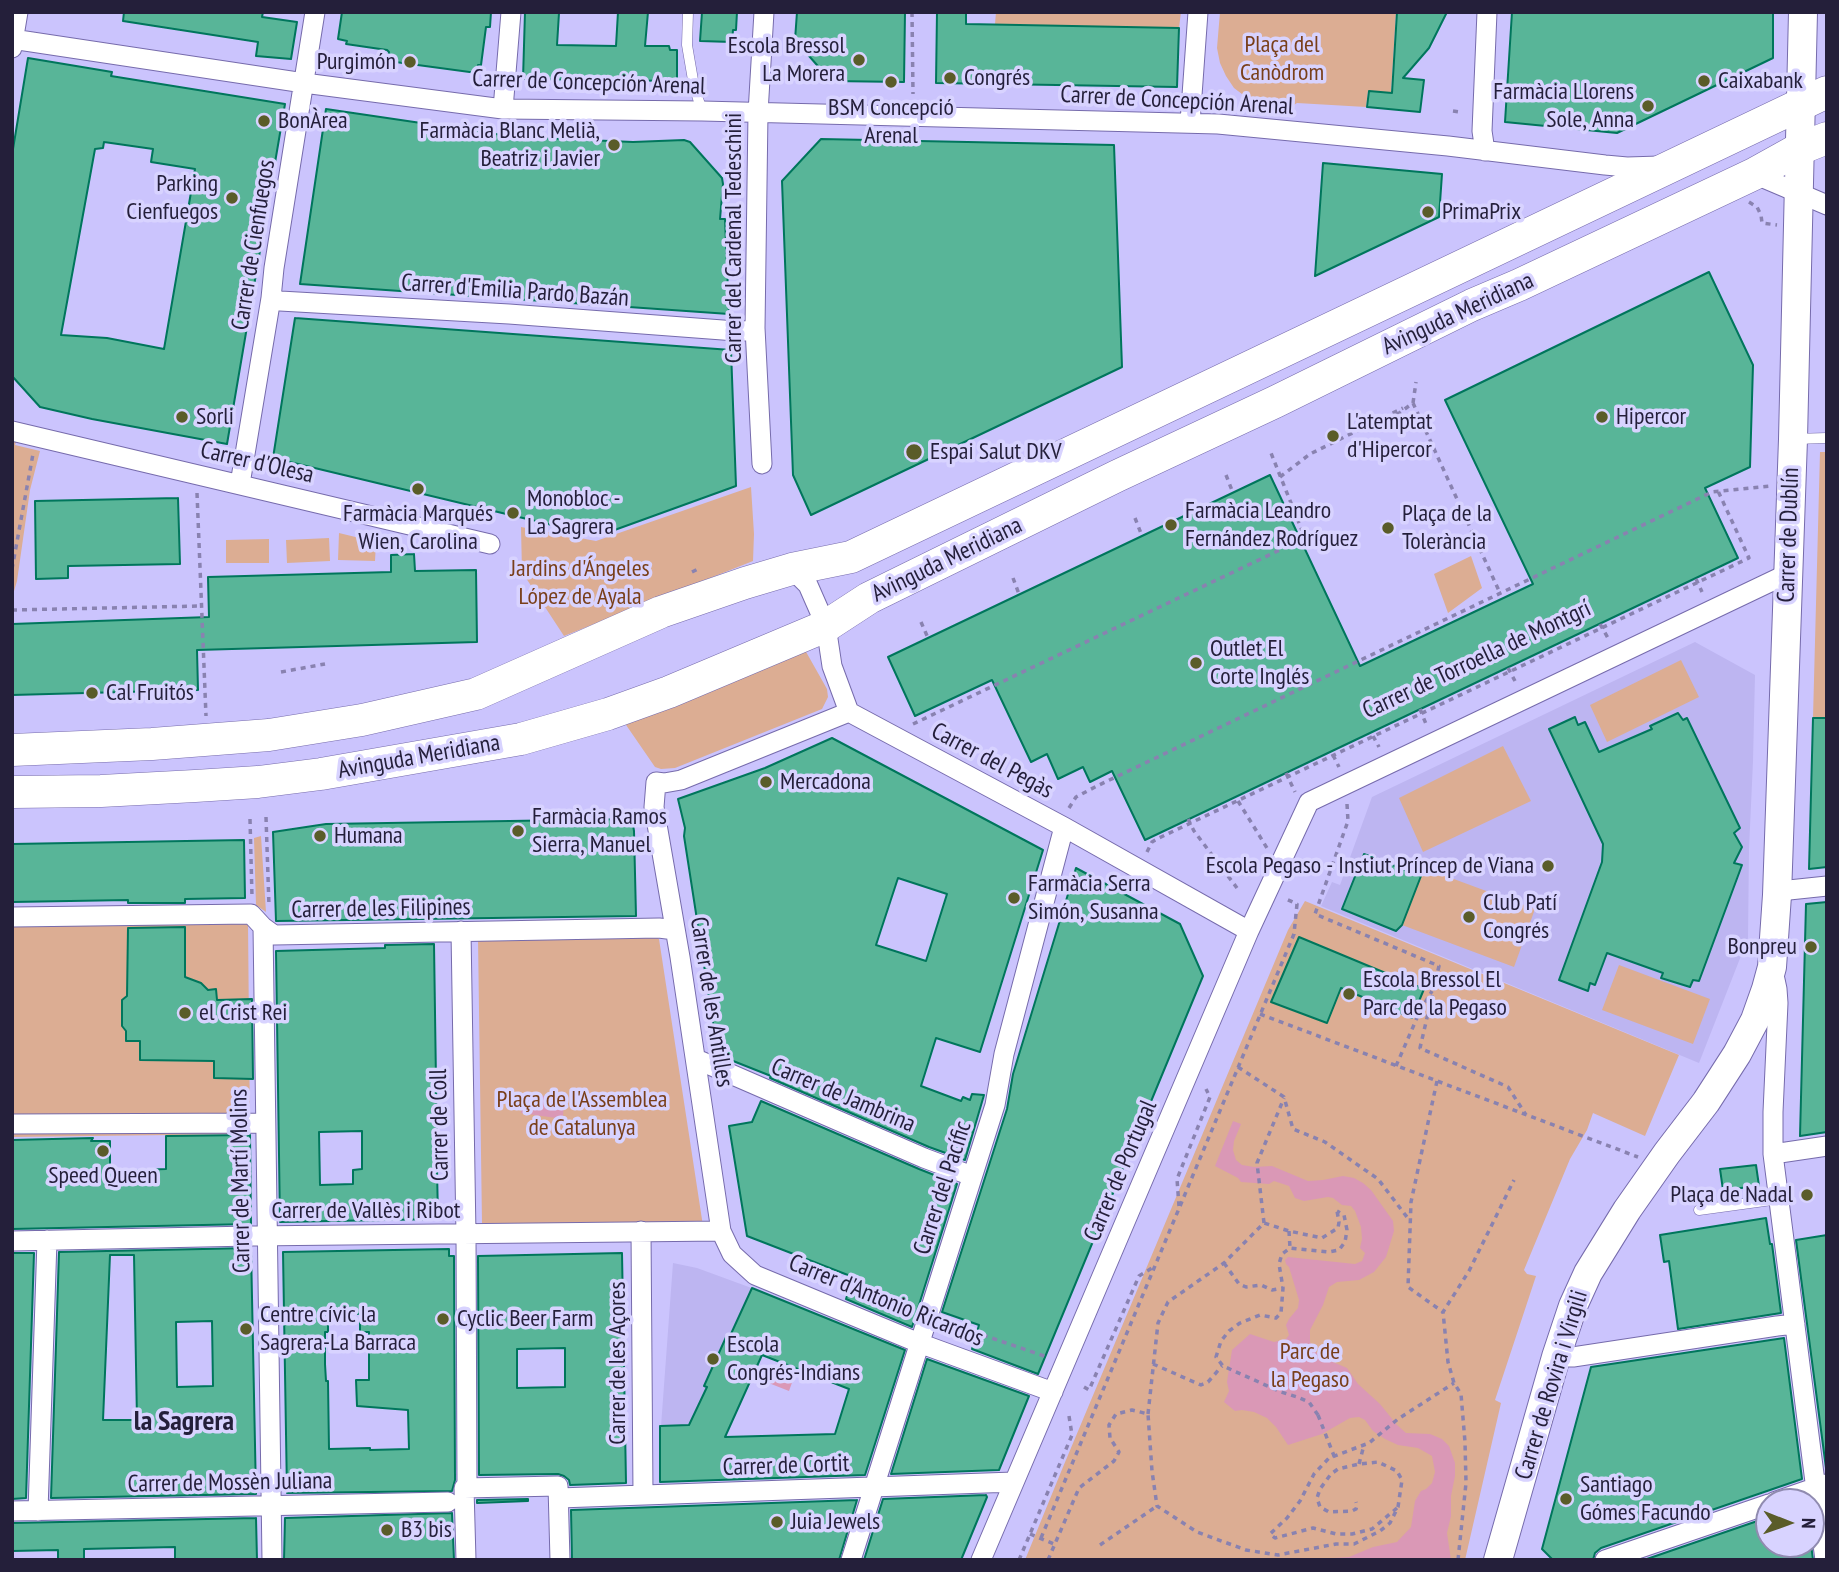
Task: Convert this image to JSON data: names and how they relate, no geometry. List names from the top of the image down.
{
  "streets": {
    "main road": ["Avinguda Meridiana", "Carrer de Dublín", "Carrer de Rovira i Virgili"],
    "street": [
      "Carrer de Concepción Arenal",
      "Carrer del Cardenal Tedeschini",
      "Carrer de Cienfuegos",
      "Carrer d'Emilia Pardo Bazán",
      "Carrer d'Olesa",
      "Carrer del Pegàs",
      "Carrer de les Filipines",
      "Carrer de les Antilles",
      "Carrer de Jambrina",
      "Carrer de Coll",
      "Carrer de Portugal",
      "Carrer de Martí Molins",
      "Carrer del Pacífic",
      "Carrer de Vallès i Ribot",
      "Carrer d'Antonio Ricardos",
      "Carrer de les Açores",
      "Carrer de Cortit",
      "Carrer de Mossèn Juliana"
    ],
    "path": ["Carrer de Torroella de Montgrí"]
  },
  "crossings": [
    ["Carrer de Concepción Arenal", "Carrer del Cardenal Tedeschini"],
    ["Carrer de Concepción Arenal", "Carrer de Cienfuegos"],
    ["Carrer de Concepción Arenal", "Avinguda Meridiana"],
    ["Carrer del Cardenal Tedeschini", "Carrer d'Emilia Pardo Bazán"],
    ["Carrer de Cienfuegos", "Carrer d'Emilia Pardo Bazán"],
    ["Carrer de Cienfuegos", "Carrer d'Olesa"],
    ["Avinguda Meridiana", "Carrer de Dublín"],
    ["Carrer de Dublín", "Carrer de Portugal"],
    ["Carrer de Dublín", "Carrer de Rovira i Virgili"],
    ["Carrer de Torroella de Montgrí", "Carrer del Pegàs"],
    ["Carrer de Torroella de Montgrí", "Carrer del Pacífic"],
    ["Carrer del Pegàs", "Carrer de les Antilles"],
    ["Carrer del Pegàs", "Carrer de Portugal"],
    ["Carrer del Pegàs", "Carrer del Pacífic"],
    ["Carrer de les Filipines", "Carrer de les Antilles"],
    ["Carrer de les Filipines", "Carrer de Coll"],
    ["Carrer de les Filipines", "Carrer de Martí Molins"],
    ["Carrer de les Antilles", "Carrer de Jambrina"],
    ["Carrer de les Antilles", "Carrer de Vallès i Ribot"],
    ["Carrer de les Antilles", "Carrer d'Antonio Ricardos"],
    ["Carrer de Jambrina", "Carrer del Pacífic"],
    ["Carrer de Coll", "Carrer de Vallès i Ribot"],
    ["Carrer de Portugal", "Carrer d'Antonio Ricardos"],
    ["Carrer de Portugal", "Carrer de Cortit"],
    ["Carrer de Martí Molins", "Carrer de Vallès i Ribot"],
    ["Carrer de Martí Molins", "Carrer de Mossèn Juliana"],
    ["Carrer del Pacífic", "Carrer d'Antonio Ricardos"],
    ["Carrer del Pacífic", "Carrer de Cortit"],
    ["Carrer de Vallès i Ribot", "Carrer d'Antonio Ricardos"],
    ["Carrer de Vallès i Ribot", "Carrer de les Açores"],
    ["Carrer de les Açores", "Carrer de Cortit"]
  ],
  "districts": ["la Sagrera"],
  "parks": [
    "Plaça del Canòdrom",
    "Jardins d'Ángeles López de Ayala",
    "Plaça de l'Assemblea de Catalunya",
    "Parc de la Pegaso"
  ],
  "places": [
    "Escola Bressol La Morera",
    "Purgimón",
    "Congrés",
    "Caixabank",
    "BSM Concepció Arenal",
    "Farmàcia Llorens Sole, Anna",
    "BonÀrea",
    "Farmàcia Blanc Melià, Beatriz i Javier",
    "Parking Cienfuegos",
    "PrimaPrix",
    "Sorli",
    "Hipercor",
    "L'atemptat d'Hipercor",
    "Espai Salut DKV",
    "Farmàcia Marqués Wien, Carolina",
    "Monobloc - La Sagrera",
    "Farmàcia Leandro Fernández Rodríguez",
    "Plaça de la Tolerància",
    "Outlet El Corte Inglés",
    "Cal Fruitós",
    "Mercadona",
    "Farmàcia Ramos Sierra, Manuel",
    "Humana",
    "Escola Pegaso - Instiut Príncep de Viana",
    "Farmàcia Serra Simón, Susanna",
    "Club Patí Congrés",
    "Bonpreu",
    "Escola Bressol El Parc de la Pegaso",
    "el Crist Rei",
    "Speed Queen",
    "Plaça de Nadal",
    "Cyclic Beer Farm",
    "Centre cívic la Sagrera-La Barraca",
    "Escola Congrés-Indians",
    "Santiago Gómes Facundo",
    "Juia Jewels",
    "B3 bis"
  ],
  "north": "right"
}
